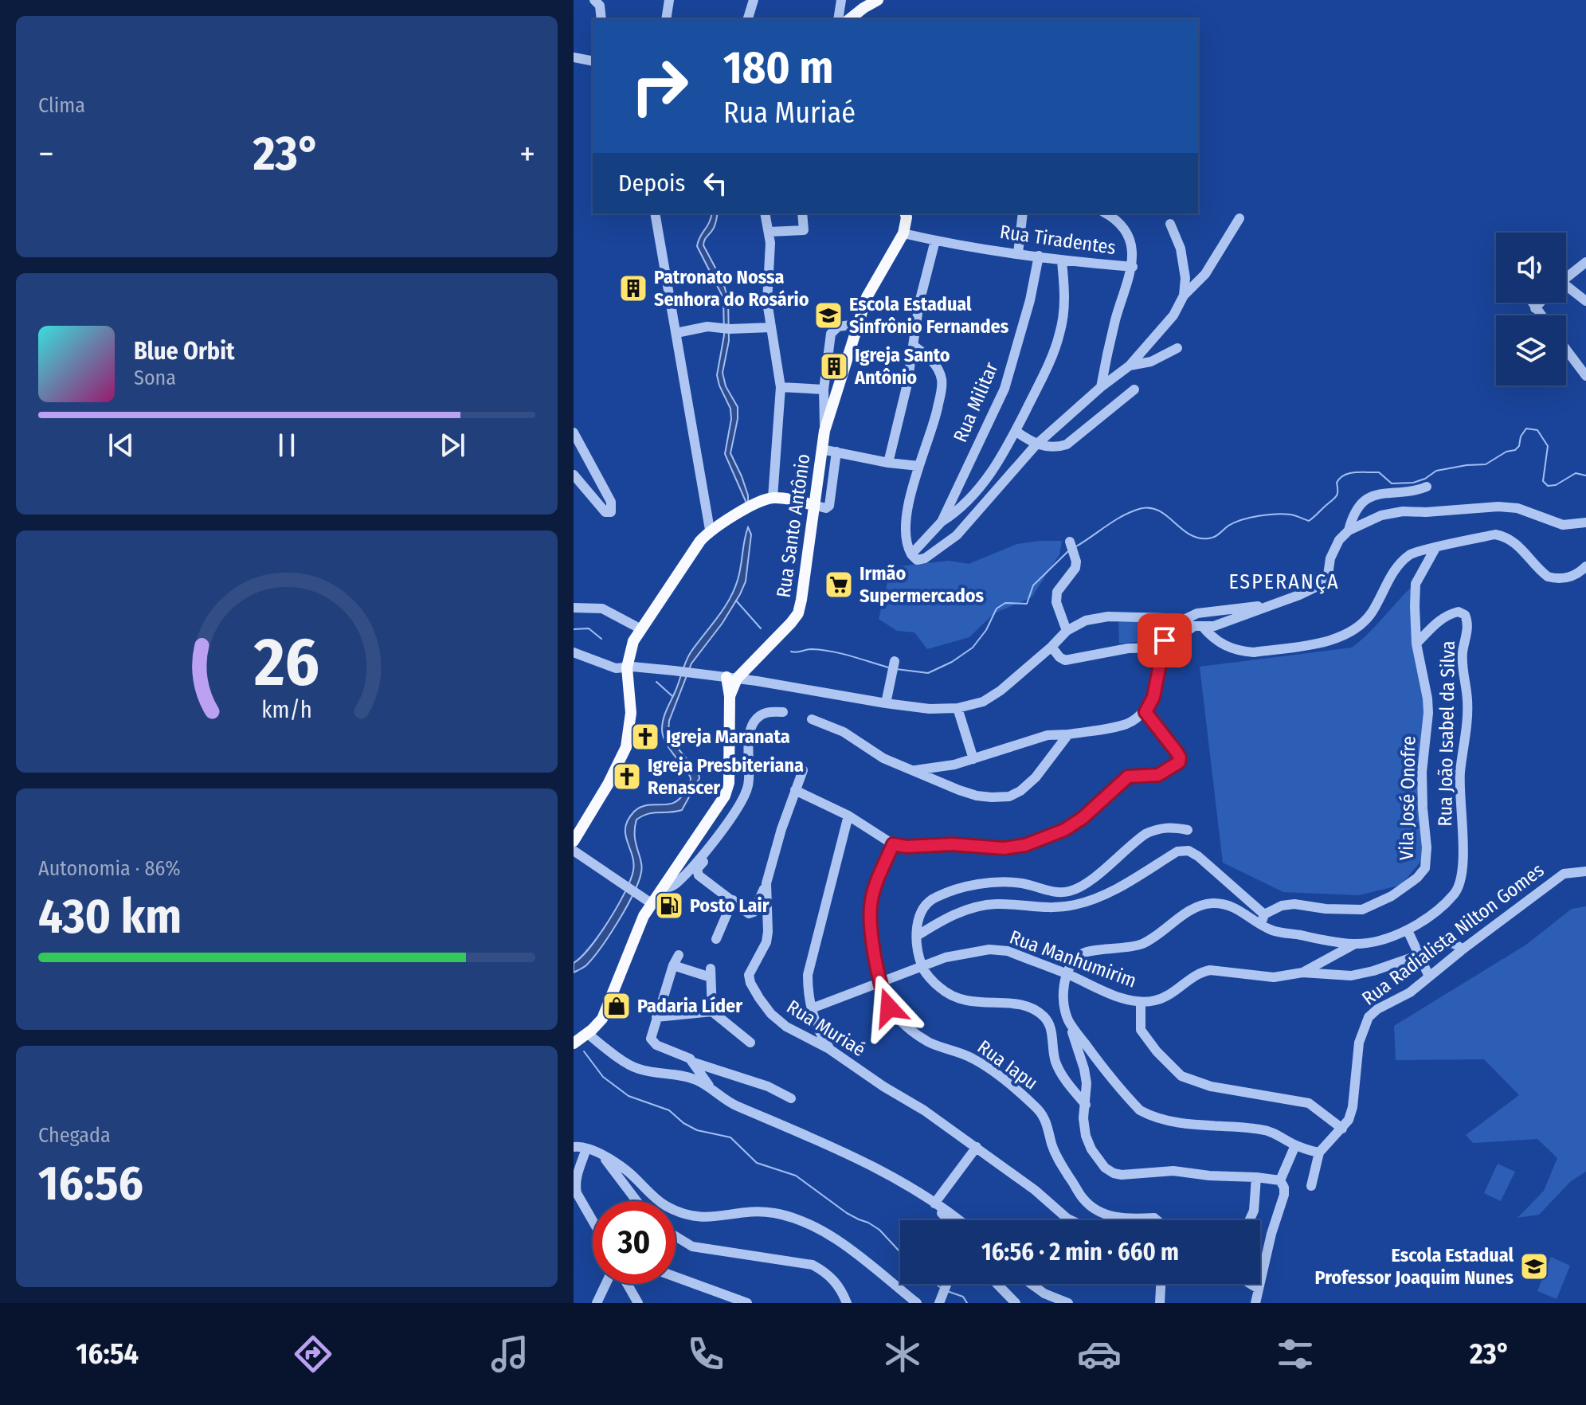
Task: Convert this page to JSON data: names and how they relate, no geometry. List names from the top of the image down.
{
  "streets": {
    "main road": ["Rua Santo Antônio"],
    "street": [
      "Rua Tiradentes",
      "Rua Militar",
      "Rua João Isabel da Silva",
      "Vila José Onofre",
      "Rua Radialista Nilton Gomes",
      "Rua Manhumirim",
      "Rua Muriaé",
      "Rua Iapu"
    ]
  },
  "crossings": [
    ["Rua Tiradentes", "Rua Militar"],
    ["Rua Tiradentes", "Rua Santo Antônio"],
    ["Rua João Isabel da Silva", "Vila José Onofre"],
    ["Rua Manhumirim", "Rua Iapu"]
  ],
  "districts": ["ESPERANÇA"],
  "places": {
    "building": ["Patronato Nossa Senhora do Rosário", "Igreja Santo Antônio"],
    "school or university": ["Escola Estadual Sinfrônio Fernandes", "Escola Estadual Professor Joaquim Nunes"],
    "supermarket": ["Irmão Supermercados"],
    "church": ["Igreja Maranata", "Igreja Presbiteriana Renascer"],
    "fuel station": ["Posto Lair"],
    "shop": ["Padaria Líder"]
  },
  "page": {
    "tile": [
      "Clima",
      ["Autonomia · 86%", "430 km"],
      ["Chegada", "16:56"]
    ],
    "turn": ["180 m", "Rua Muriaé"],
    "heat": ["−", "23°", "+"],
    "then": "Depois",
    "song": ["Blue Orbit", "Sona"],
    "limit": "30",
    "trip": "16:56 · 2 min · 660 m",
    "tabs": ["16:54", "23°"],
    "gauge": ["26", "km/h"]
  }
}
